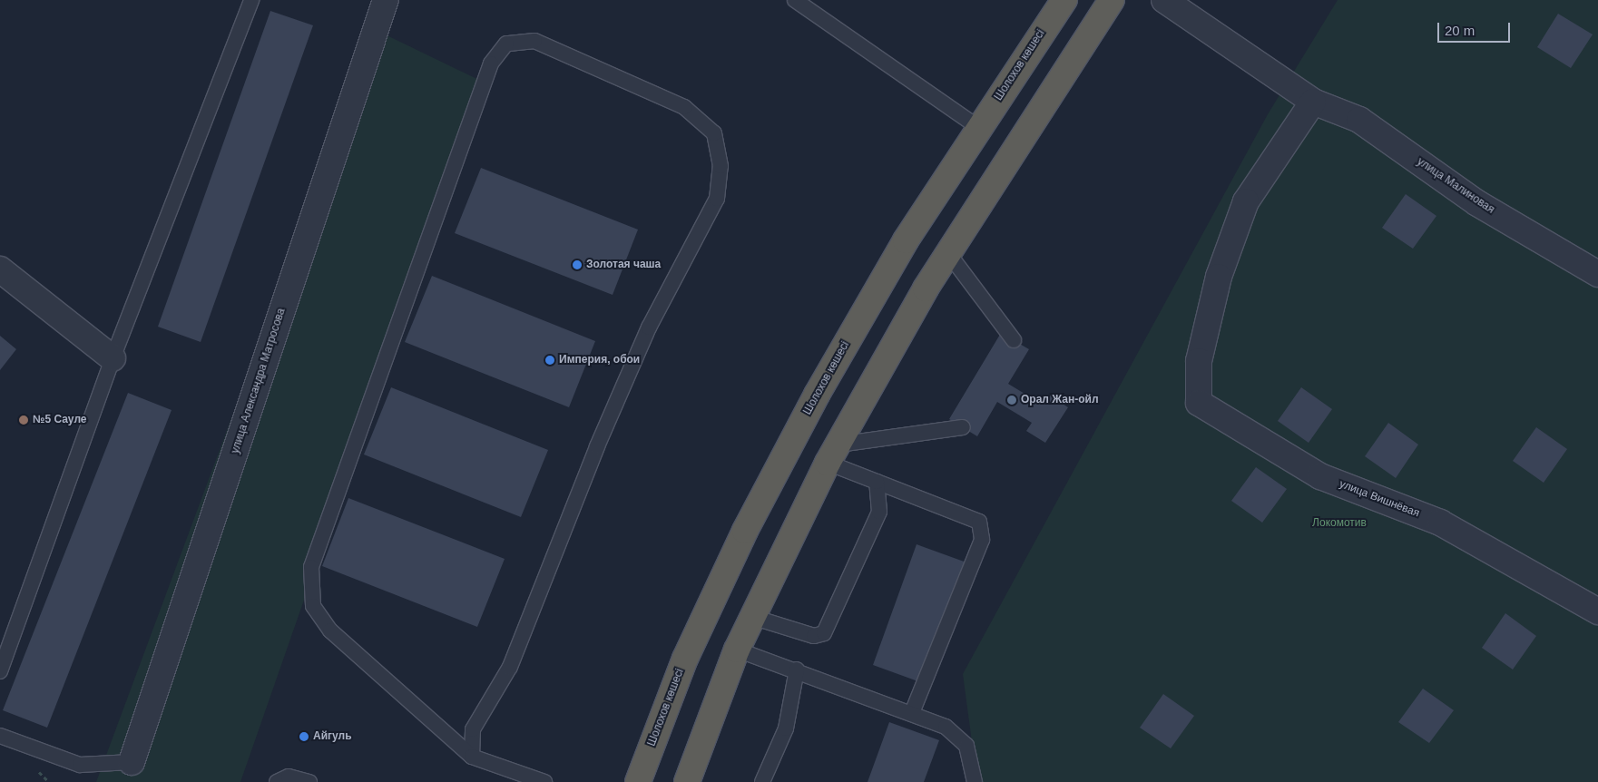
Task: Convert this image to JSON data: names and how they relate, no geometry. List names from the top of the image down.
{
  "streets": {
    "highway": ["Шолохов көшесі"],
    "street": ["улица Малиновая", "улица Александра Матросова", "улица Вишнёвая"]
  },
  "crossings": [
    ["улица Малиновая", "улица Вишнёвая"]
  ],
  "parks": ["Локомотив"],
  "places": [
    "Золотая чаша",
    "Империя, обои",
    "Орал Жан-ойл",
    "№5 Сауле",
    "Айгуль"
  ],
  "scale_bar": "20 m"
}
